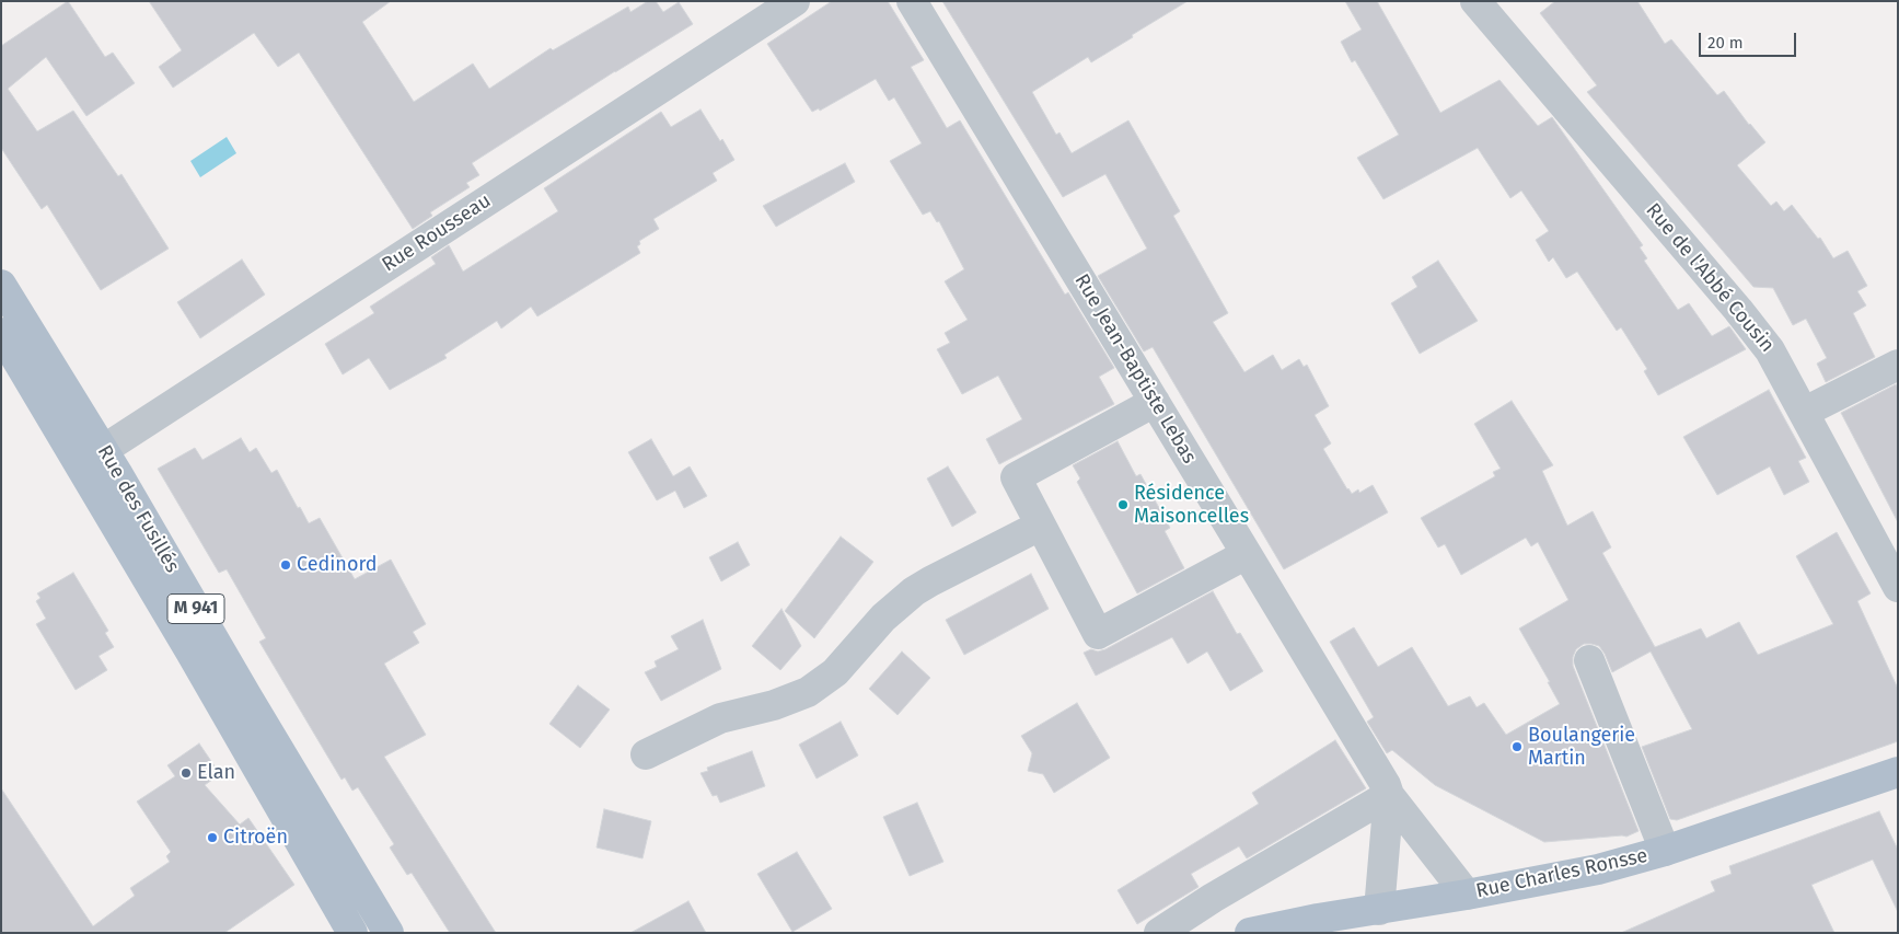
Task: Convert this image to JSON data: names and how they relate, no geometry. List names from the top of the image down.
{
  "streets": {
    "main road": ["Rue des Fusillés", "M 941", "Rue Charles Ronsse"],
    "street": ["Rue Rousseau", "Rue de l'Abbé Cousin", "Rue Jean-Baptiste Lebas"]
  },
  "crossings": [
    ["Rue Rousseau", "Rue des Fusillés"],
    ["Rue Jean-Baptiste Lebas", "Rue Charles Ronsse"]
  ],
  "places": [
    "Résidence Maisoncelles",
    "Cedinord",
    "Boulangerie Martin",
    "Elan",
    "Citroën"
  ],
  "scale_bar": "20 m"
}
